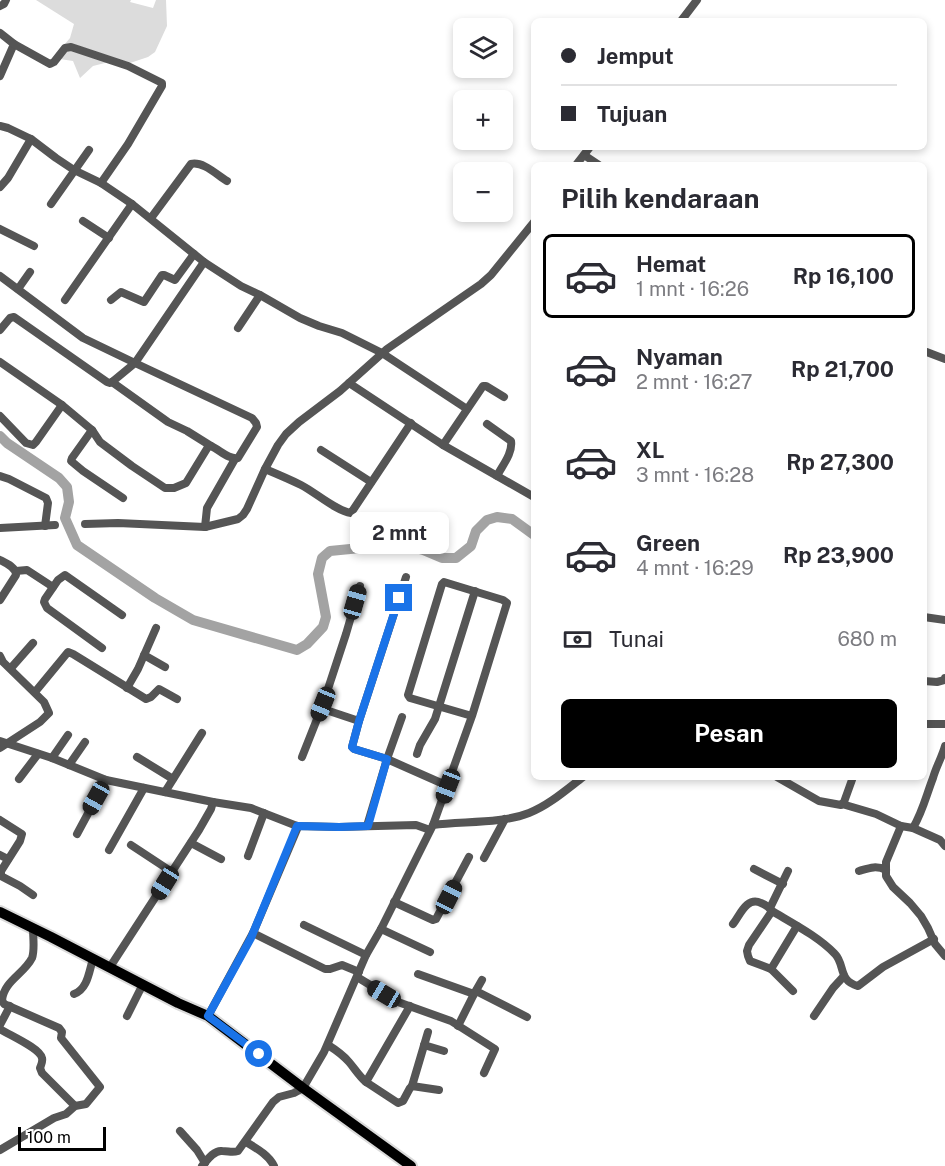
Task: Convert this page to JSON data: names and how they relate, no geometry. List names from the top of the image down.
{
  "scale_bar": "100 m",
  "page": {
    "map_buttons": ["+", "−"],
    "banner": ["Jemput", "Tujuan"],
    "heading": "Pilih kendaraan",
    "list": [
      {
        "name": "Hemat",
        "note": "1 mnt · 16:26",
        "value": "Rp 16,100"
      },
      {
        "name": "Nyaman",
        "note": "2 mnt · 16:27",
        "value": "Rp 21,700"
      },
      {
        "name": "XL",
        "note": "3 mnt · 16:28",
        "value": "Rp 27,300"
      },
      {
        "name": "Green",
        "note": "4 mnt · 16:29",
        "value": "Rp 23,900"
      }
    ],
    "bubble": "2 mnt",
    "pay": ["Tunai", "680 m"],
    "buttons": "Pesan",
    "scale": "100 m"
  }
}
